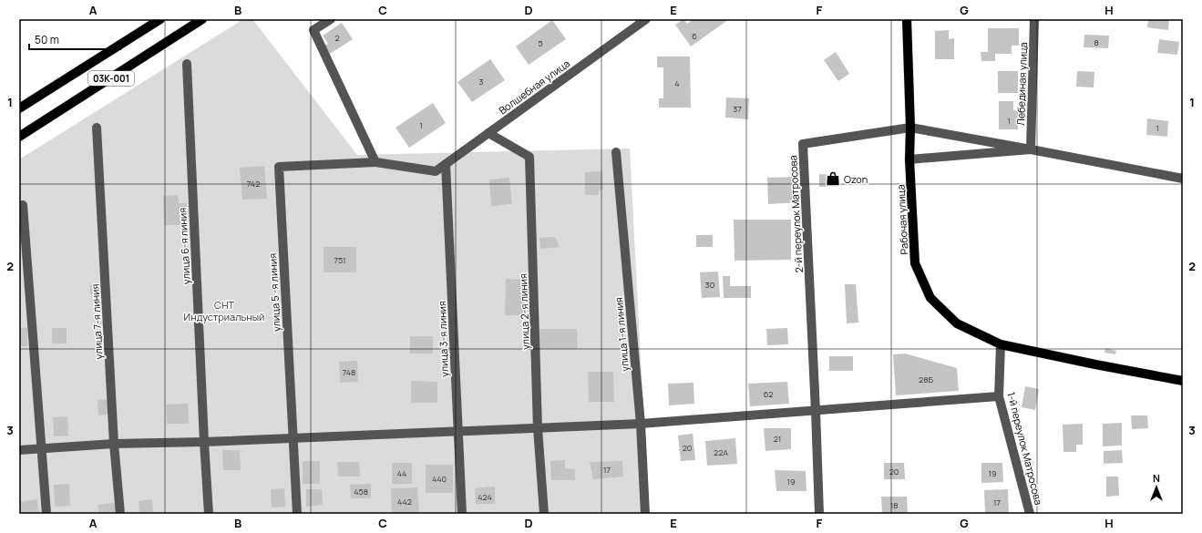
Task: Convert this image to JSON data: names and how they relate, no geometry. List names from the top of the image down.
{
  "streets": {
    "main road": ["03К-001", "Рабочая улица"],
    "street": [
      "Лебединая улица",
      "Волшебная улица",
      "2-й переулок Матросова",
      "улица 6-я линия",
      "улица 5 -я линия",
      "улица 2-я линия",
      "улица 7-я линия",
      "улица 1-я линия",
      "улица 3-я линия",
      "1-й переулок Матросова"
    ]
  },
  "crossings": [
    ["Лебединая улица", "2-й переулок Матросова"],
    ["Волшебная улица", "улица 5 -я линия"],
    ["Волшебная улица", "улица 2-я линия"],
    ["Волшебная улица", "улица 3-я линия"],
    ["2-й переулок Матросова", "Рабочая улица"],
    ["Рабочая улица", "1-й переулок Матросова"]
  ],
  "parks": ["СНТ Индустриальный"],
  "places": {
    "shop": ["Ozon"]
  },
  "house_numbers": [
    "6",
    "2",
    "8",
    "5",
    "3",
    "4",
    "37",
    "1",
    "1",
    "1",
    "742",
    "751",
    "30",
    "748",
    "28Б",
    "62",
    "21",
    "20",
    "22А",
    "17",
    "20",
    "44",
    "19",
    "440",
    "19",
    "458",
    "424",
    "442",
    "17",
    "18"
  ],
  "scale_bar": "50 m",
  "north": "top",
  "grid": {
    "columns": [
      "A",
      "B",
      "C",
      "D",
      "E",
      "F",
      "G",
      "H"
    ],
    "rows": ["1", "2", "3"]
  }
}
